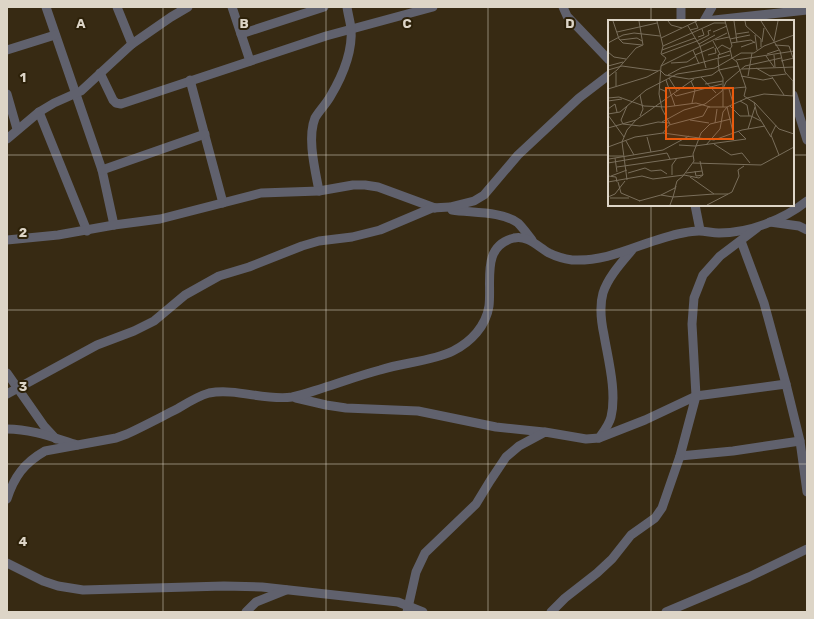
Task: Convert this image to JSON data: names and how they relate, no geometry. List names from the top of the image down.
{
  "grid": {
    "columns": [
      "A",
      "B",
      "C",
      "D"
    ],
    "rows": [
      "1",
      "2",
      "3",
      "4"
    ]
  }
}
